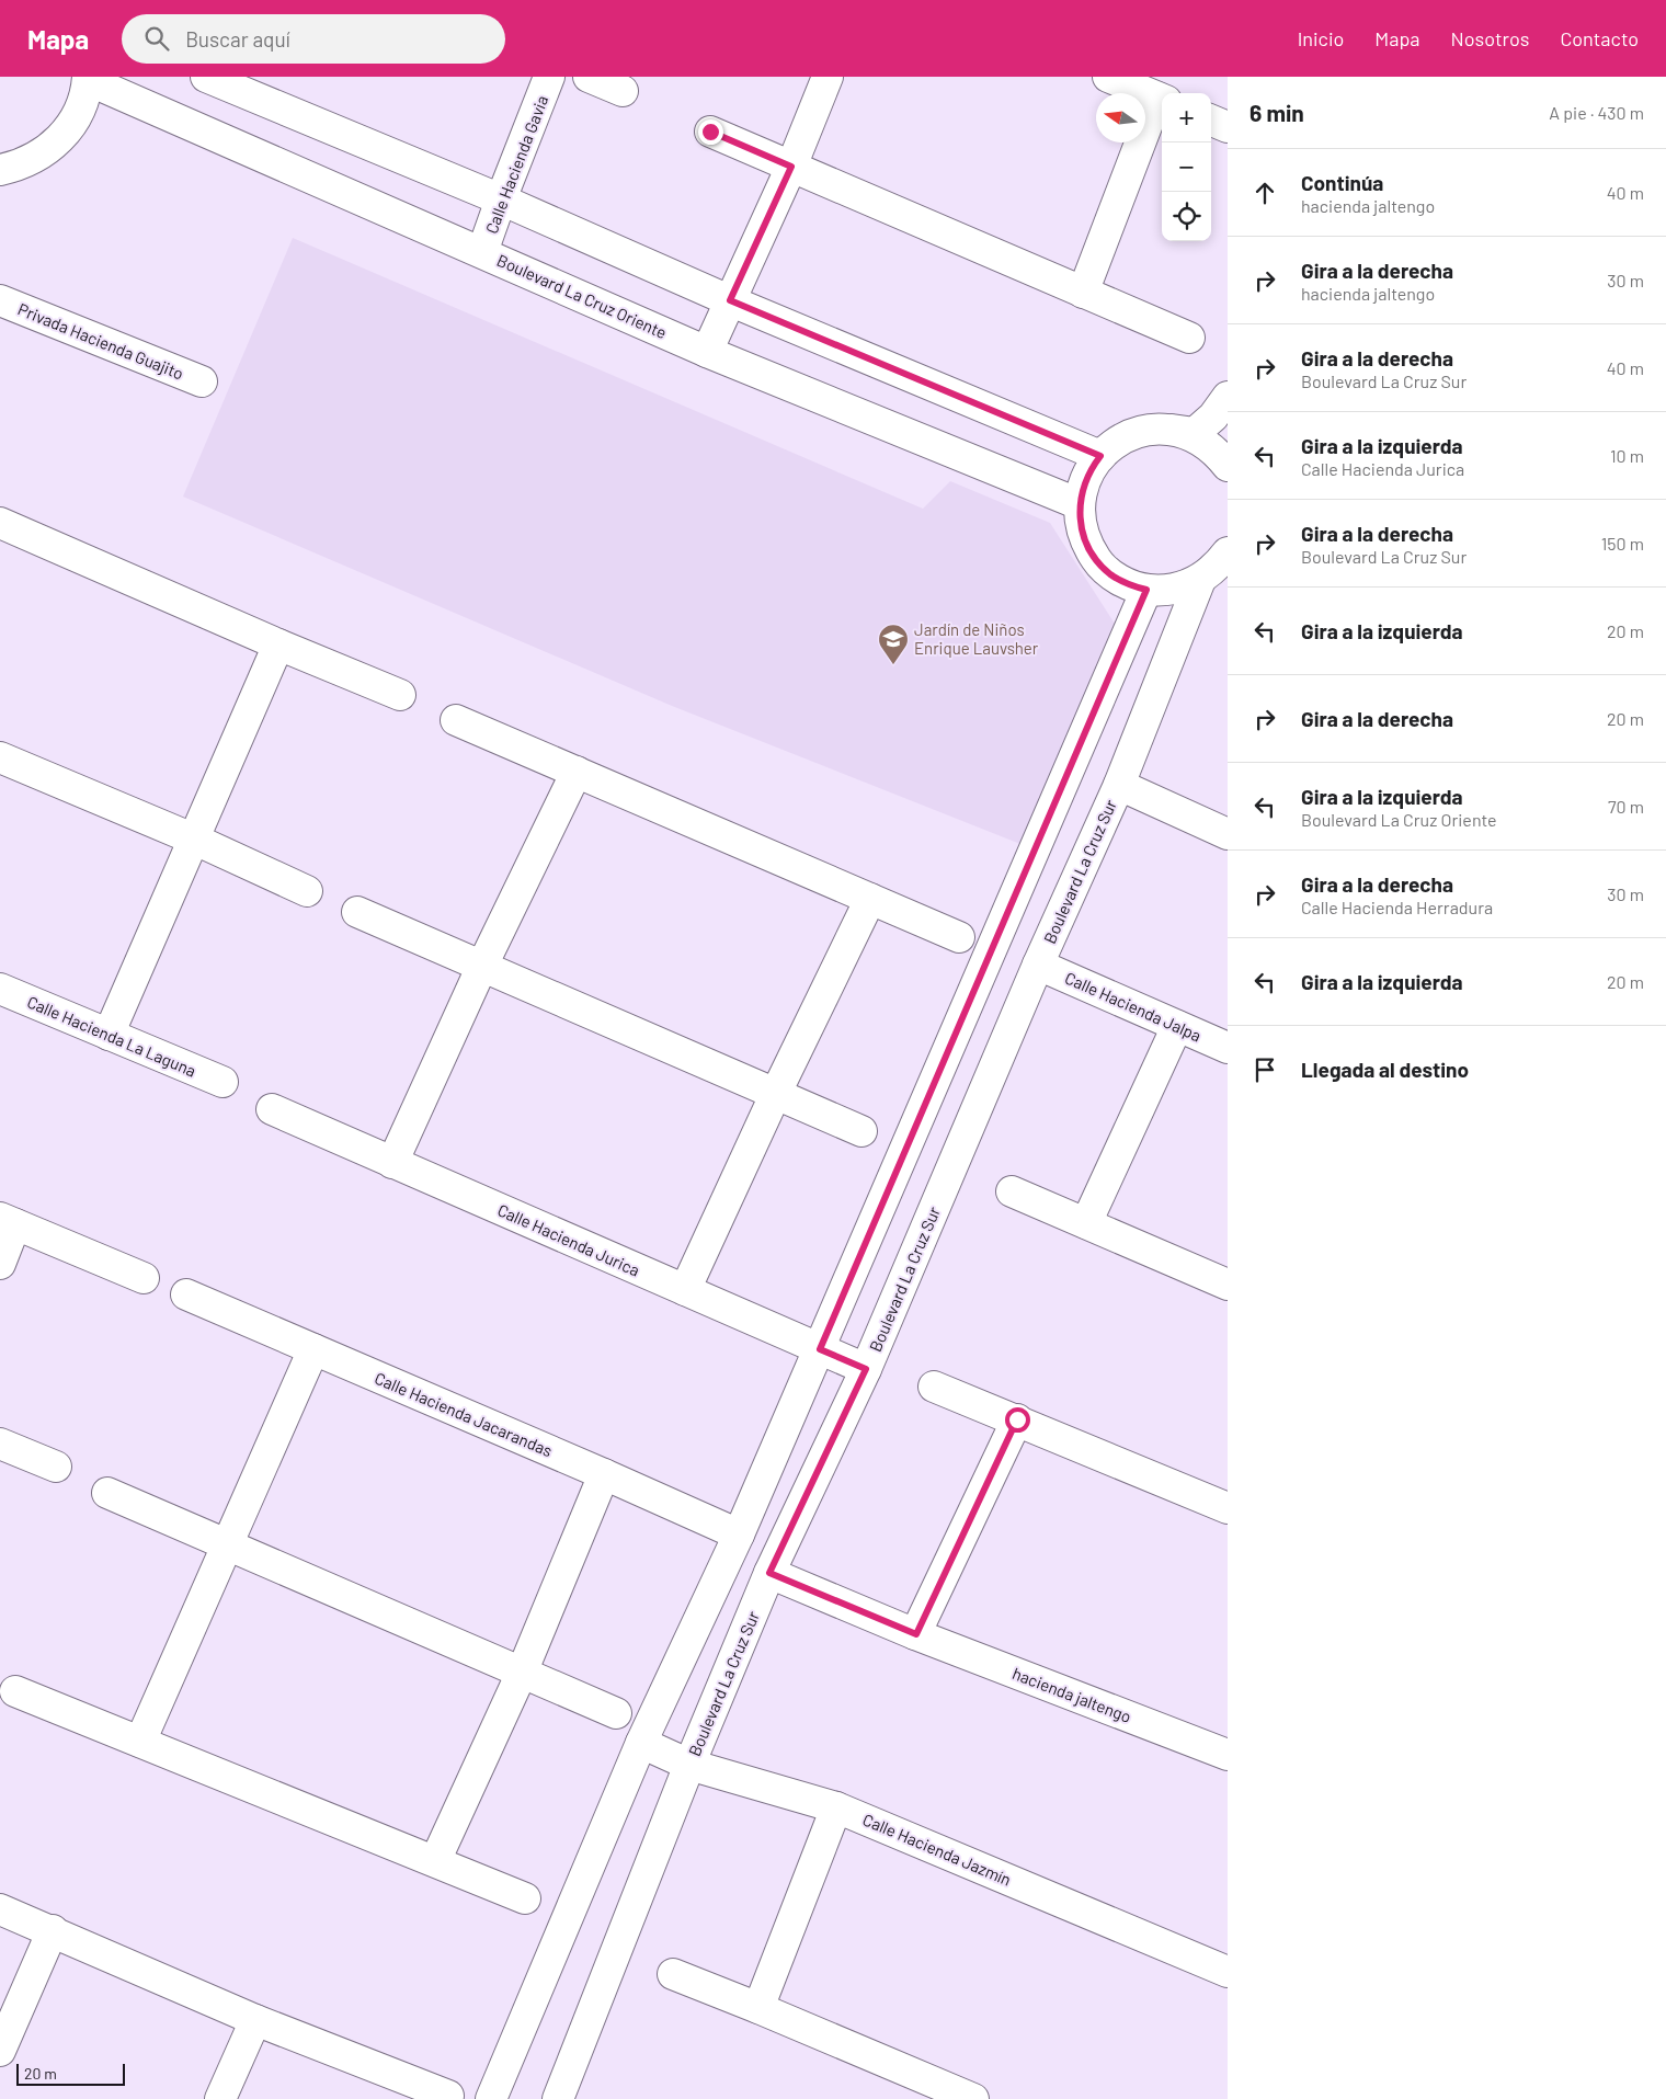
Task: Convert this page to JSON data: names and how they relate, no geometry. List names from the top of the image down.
{
  "streets": {
    "street": [
      "Calle Hacienda Gavia",
      "Boulevard La Cruz Oriente",
      "Privada Hacienda Guajito",
      "Boulevard La Cruz Sur",
      "Calle Hacienda Jalpa",
      "Calle Hacienda La Laguna",
      "Calle Hacienda Jurica",
      "Calle Hacienda Jacarandas",
      "hacienda jaltengo",
      "Calle Hacienda Jazmín"
    ]
  },
  "crossings": [
    ["Calle Hacienda Gavia", "Boulevard La Cruz Oriente"],
    ["Boulevard La Cruz Sur", "Calle Hacienda Jalpa"],
    ["Boulevard La Cruz Sur", "Calle Hacienda Jurica"],
    ["Boulevard La Cruz Sur", "hacienda jaltengo"],
    ["Boulevard La Cruz Sur", "Calle Hacienda Jazmín"]
  ],
  "places": {
    "school or university": ["Jardín de Niños Enrique Lauvsher"]
  },
  "scale_bar": "20 m",
  "north": "left",
  "page": {
    "header": "Mapa",
    "search": "Buscar aquí",
    "nav": [
      "Inicio",
      "Mapa",
      "Nosotros",
      "Contacto"
    ],
    "heading": ["6 min", "A pie · 430 m"],
    "map_buttons": ["+", "−"],
    "list": [
      ["Continúa", "hacienda jaltengo", "40 m"],
      ["Gira a la derecha", "hacienda jaltengo", "30 m"],
      ["Gira a la derecha", "Boulevard La Cruz Sur", "40 m"],
      ["Gira a la izquierda", "Calle Hacienda Jurica", "10 m"],
      ["Gira a la derecha", "Boulevard La Cruz Sur", "150 m"],
      ["Gira a la izquierda", "20 m"],
      ["Gira a la derecha", "20 m"],
      ["Gira a la izquierda", "Boulevard La Cruz Oriente", "70 m"],
      ["Gira a la derecha", "Calle Hacienda Herradura", "30 m"],
      ["Gira a la izquierda", "20 m"],
      "Llegada al destino"
    ],
    "scale": "20 m"
  }
}
